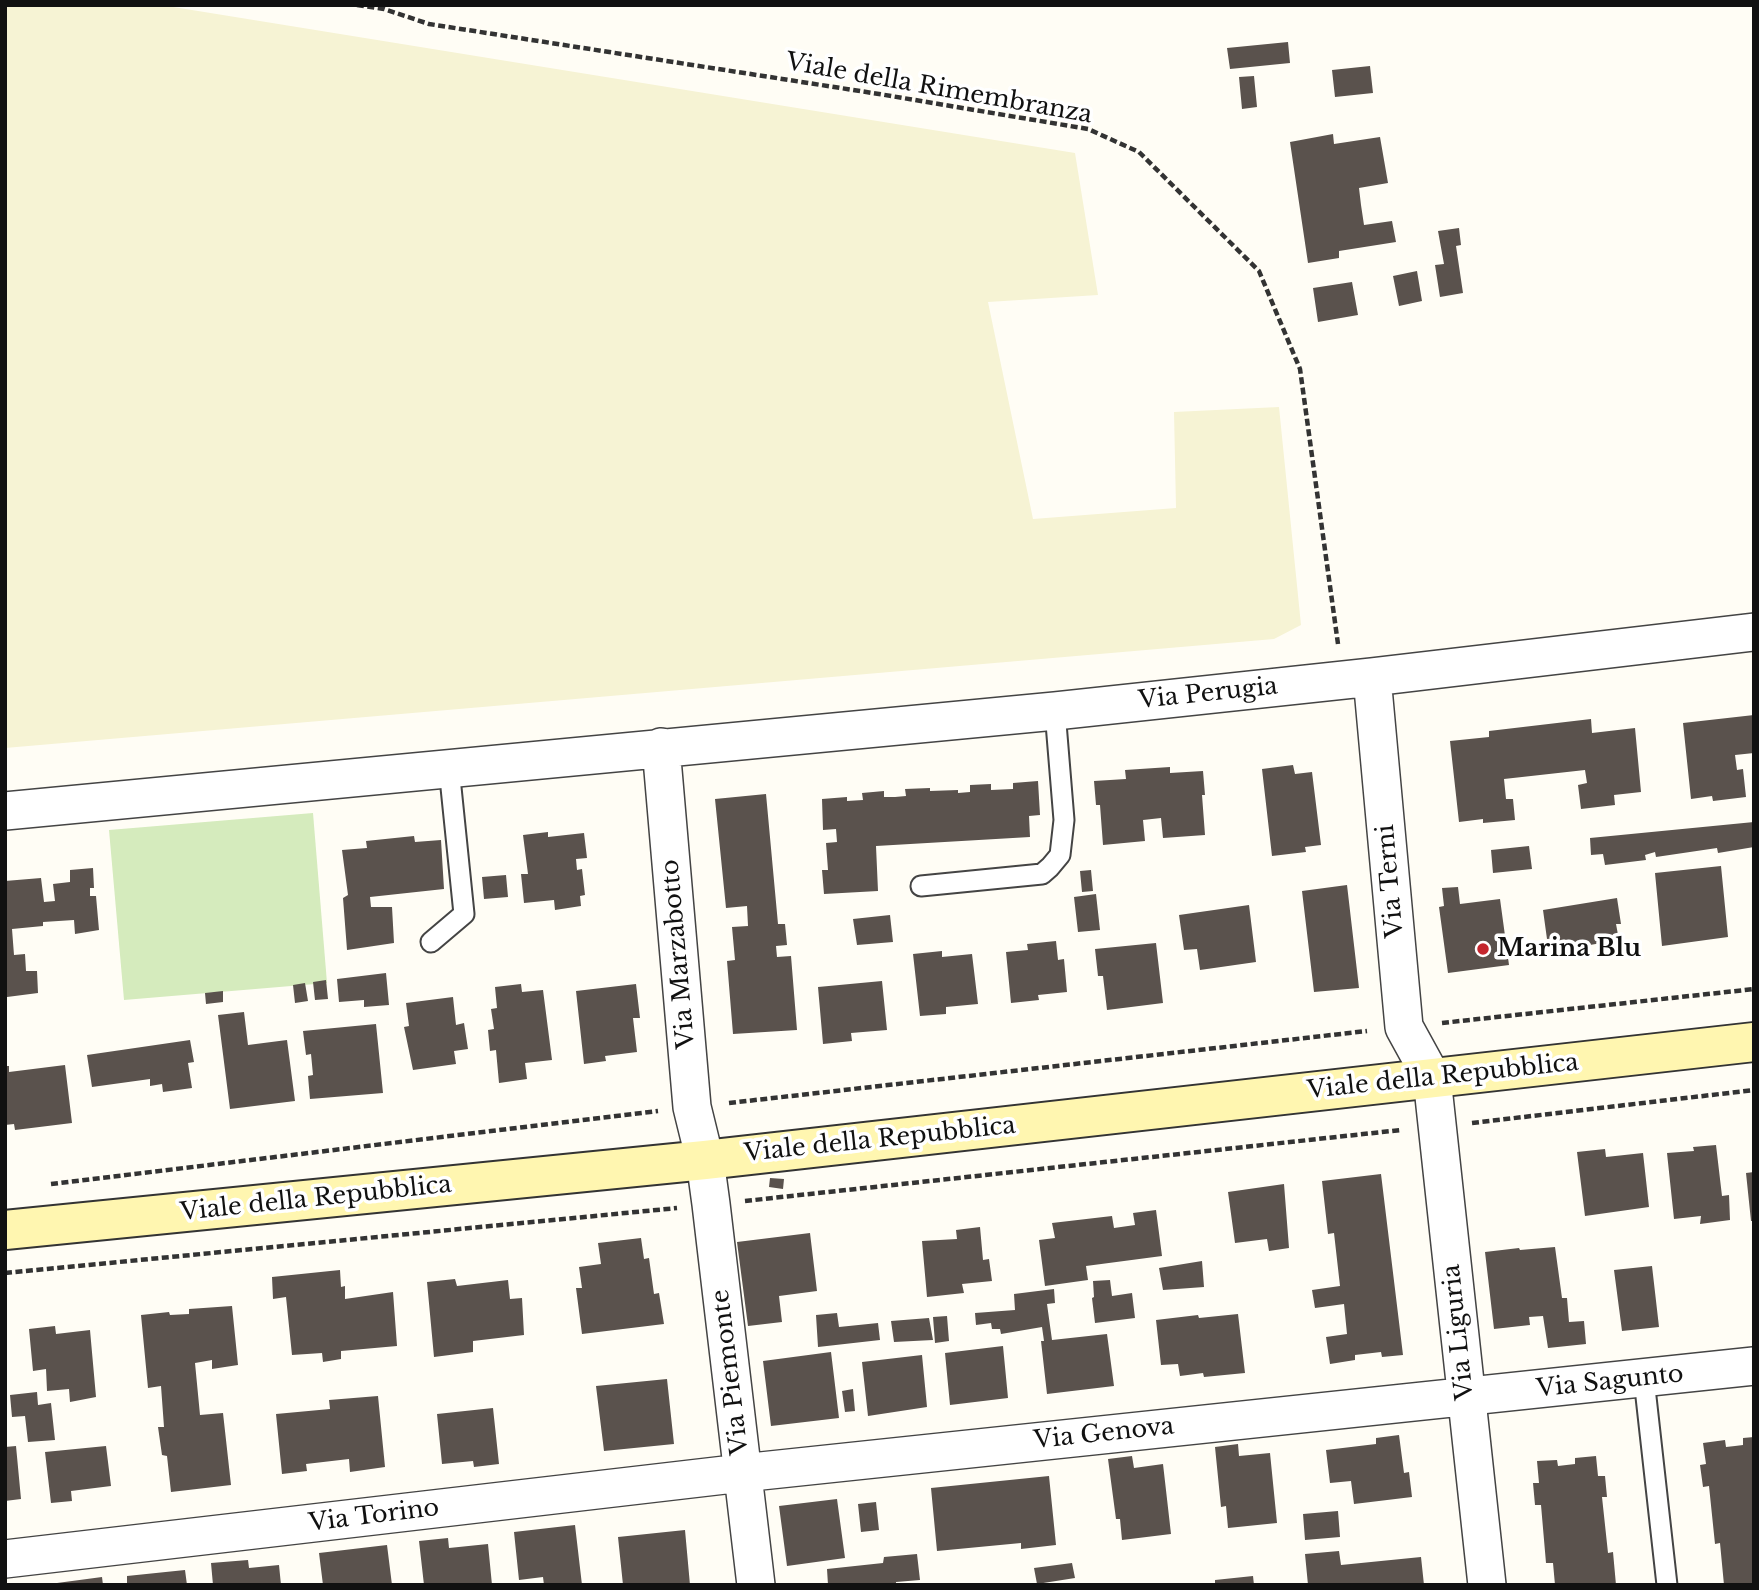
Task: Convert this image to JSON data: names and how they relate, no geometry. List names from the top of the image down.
{
  "streets": {
    "street": [
      "Via Perugia",
      "Via Terni",
      "Via Marzabotto",
      "Viale della Repubblica",
      "Via Liguria",
      "Via Piemonte",
      "Via Sagunto",
      "Via Genova",
      "Via Torino"
    ],
    "path": ["Viale della Rimembranza"]
  },
  "crossings": [
    ["Viale della Rimembranza", "Via Perugia"],
    ["Viale della Rimembranza", "Via Terni"],
    ["Via Perugia", "Via Terni"],
    ["Via Perugia", "Via Marzabotto"],
    ["Via Terni", "Viale della Repubblica"],
    ["Via Terni", "Via Liguria"],
    ["Via Marzabotto", "Viale della Repubblica"],
    ["Via Marzabotto", "Via Piemonte"],
    ["Viale della Repubblica", "Via Liguria"],
    ["Viale della Repubblica", "Via Piemonte"],
    ["Via Liguria", "Via Sagunto"],
    ["Via Liguria", "Via Genova"],
    ["Via Piemonte", "Via Genova"],
    ["Via Piemonte", "Via Torino"],
    ["Via Sagunto", "Via Genova"],
    ["Via Genova", "Via Torino"]
  ],
  "places": ["Marina Blu"]
}
